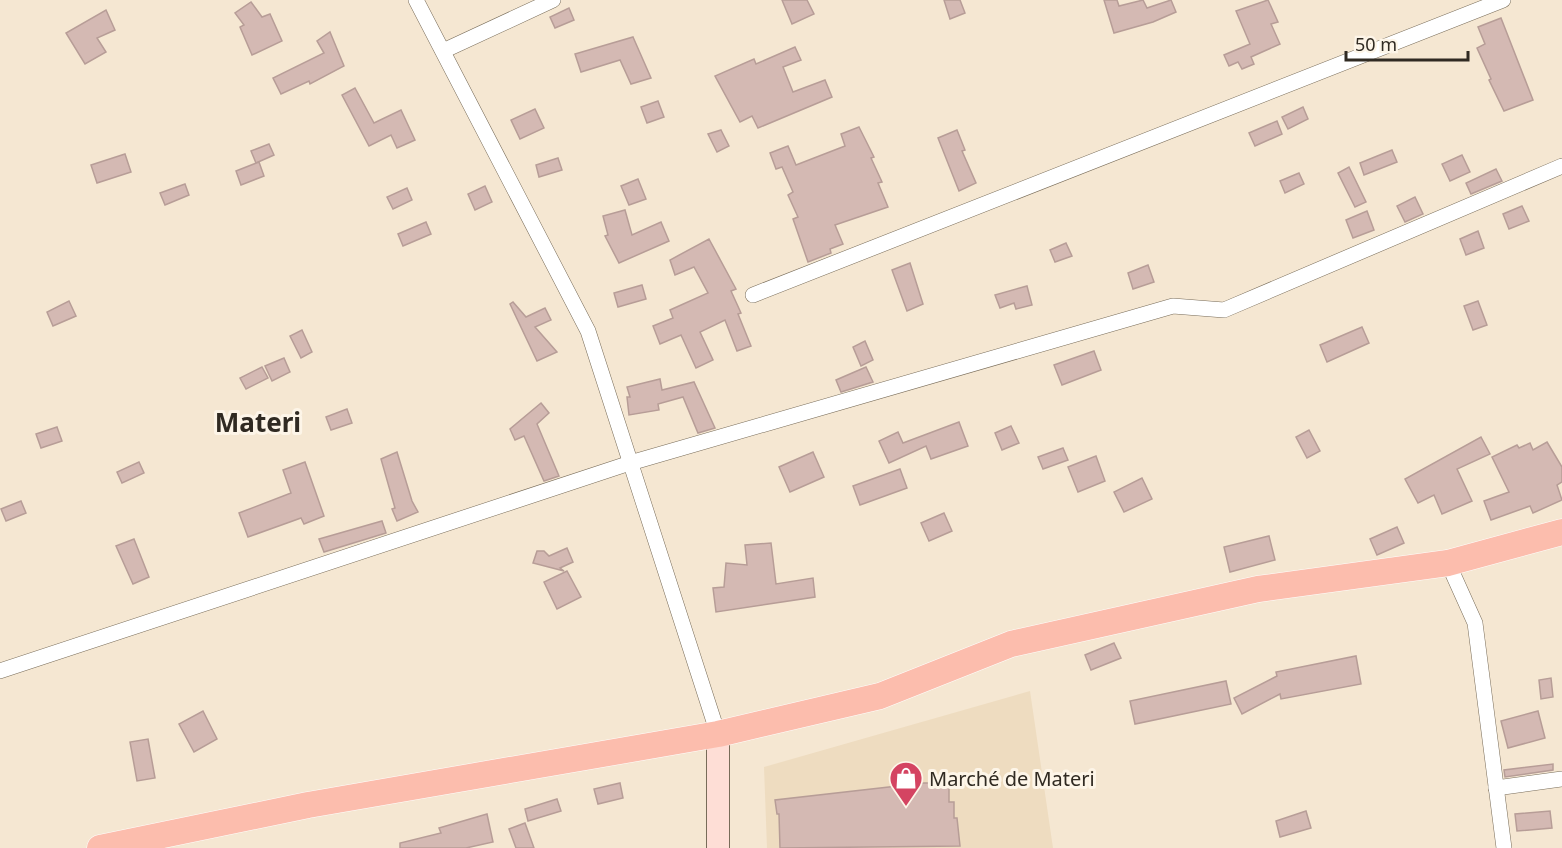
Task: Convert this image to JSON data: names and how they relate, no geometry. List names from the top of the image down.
{
  "districts": ["Materi"],
  "places": {
    "shop": ["Marché de Materi"]
  },
  "scale_bar": "50 m"
}
